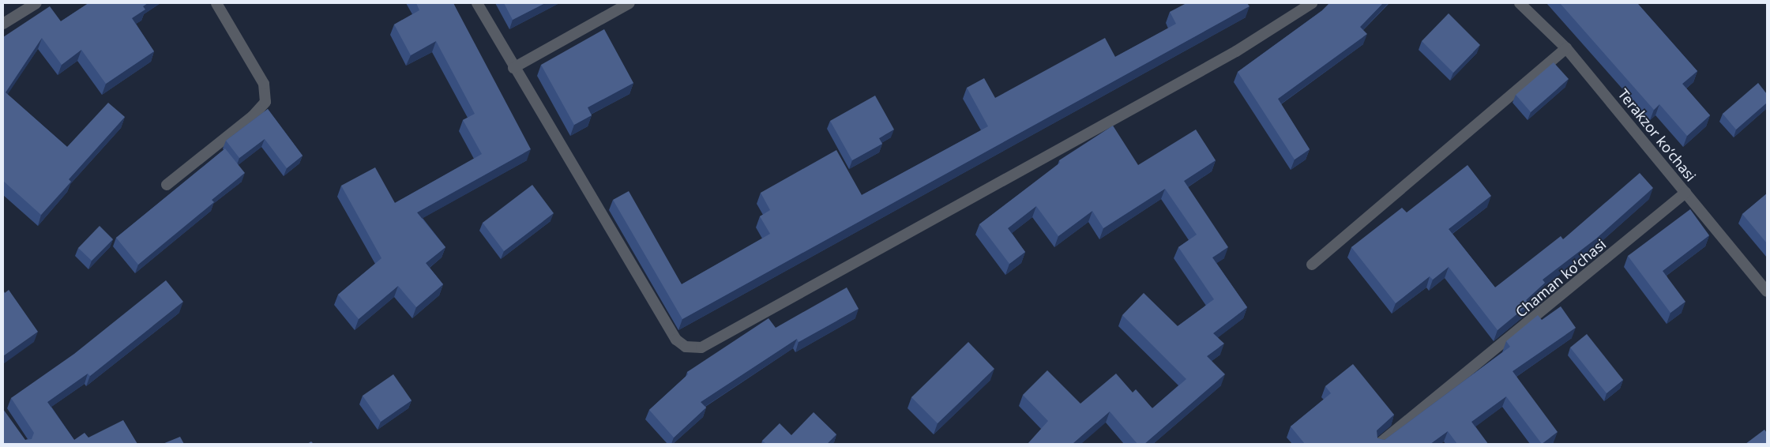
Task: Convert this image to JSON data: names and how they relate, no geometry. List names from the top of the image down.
{
  "streets": {
    "street": ["Terakzor koʻchasi", "Chaman koʻchasi"]
  },
  "crossings": [
    ["Terakzor koʻchasi", "Chaman koʻchasi"]
  ]
}
